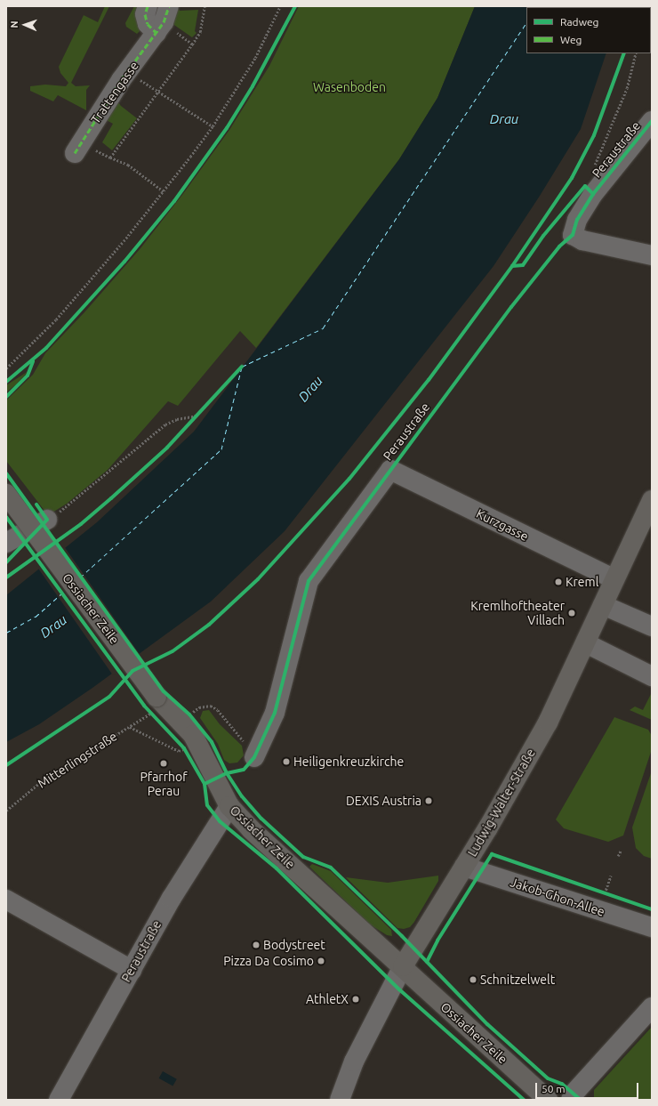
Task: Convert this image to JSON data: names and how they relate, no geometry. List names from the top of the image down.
{
  "streets": {
    "main road": ["Ossiacher Zeile", "Ludwig-Walter-Straße"],
    "street": [
      "Trattengasse",
      "Peraustraße",
      "Kurzgasse",
      "Jakob-Ghon-Allee"
    ],
    "path": ["Mitterlingstraße"]
  },
  "crossings": [
    ["Peraustraße", "Kurzgasse"],
    ["Peraustraße", "Ossiacher Zeile"],
    ["Kurzgasse", "Ludwig-Walter-Straße"],
    ["Ossiacher Zeile", "Mitterlingstraße"],
    ["Ossiacher Zeile", "Ludwig-Walter-Straße"],
    ["Ludwig-Walter-Straße", "Jakob-Ghon-Allee"]
  ],
  "water": ["Drau"],
  "parks": ["Wasenboden"],
  "places": [
    "Kreml",
    "Kremlhoftheater Villach",
    "Heiligenkreuzkirche",
    "Pfarrhof Perau",
    "DEXIS Austria",
    "Bodystreet",
    "Pizza Da Cosimo",
    "Schnitzelwelt",
    "AthletX"
  ],
  "legend": ["Radweg", "Weg"],
  "scale_bar": "50 m",
  "north": "left"
}
